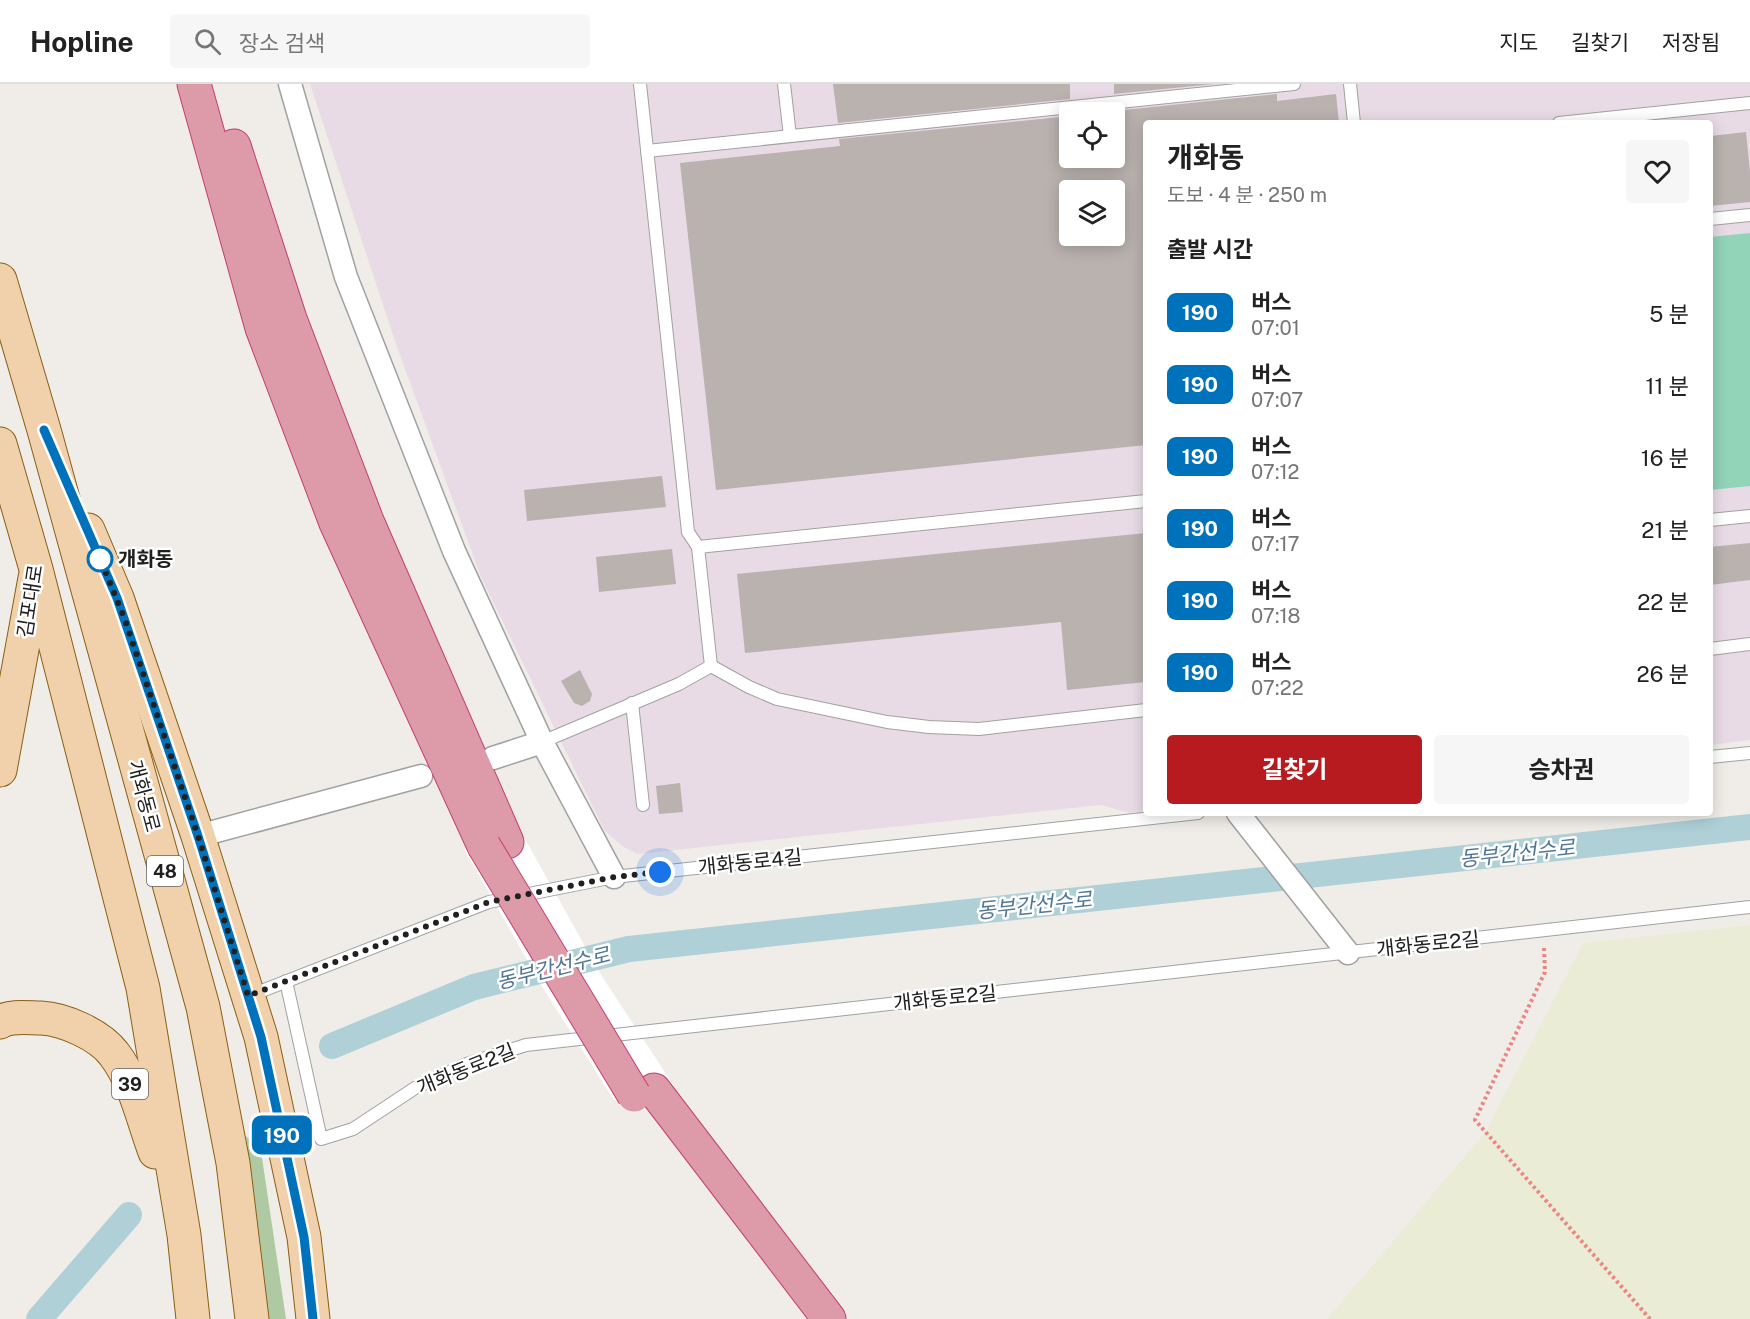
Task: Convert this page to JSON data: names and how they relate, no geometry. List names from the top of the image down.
{
  "streets": {
    "main road": [
      "김포대로",
      "개화동로",
      "48",
      "39"
    ],
    "lane": ["개화동로4길", "개화동로2길"]
  },
  "crossings": [
    ["김포대로", "개화동로"],
    ["김포대로", "48"],
    ["개화동로4길", "개화동로2길"],
    ["48", "39"]
  ],
  "water": ["동부간선수로"],
  "places": ["개화동"],
  "lines": ["bus line 190"],
  "page": {
    "header": "Hopline",
    "search": "장소 검색",
    "nav": ["지도", "길찾기", "저장됨"],
    "on_map": "190",
    "heading": [
      ["개화동", "도보 · 4 분 · 250 m"],
      "출발 시간"
    ],
    "list": [
      {
        "mark": "190",
        "name": "버스",
        "note": "07:01",
        "value": "5 분"
      },
      {
        "mark": "190",
        "name": "버스",
        "note": "07:07",
        "value": "11 분"
      },
      {
        "mark": "190",
        "name": "버스",
        "note": "07:12",
        "value": "16 분"
      },
      {
        "mark": "190",
        "name": "버스",
        "note": "07:17",
        "value": "21 분"
      },
      {
        "mark": "190",
        "name": "버스",
        "note": "07:18",
        "value": "22 분"
      },
      {
        "mark": "190",
        "name": "버스",
        "note": "07:22",
        "value": "26 분"
      }
    ],
    "buttons": ["길찾기", "승차권"]
  }
}
